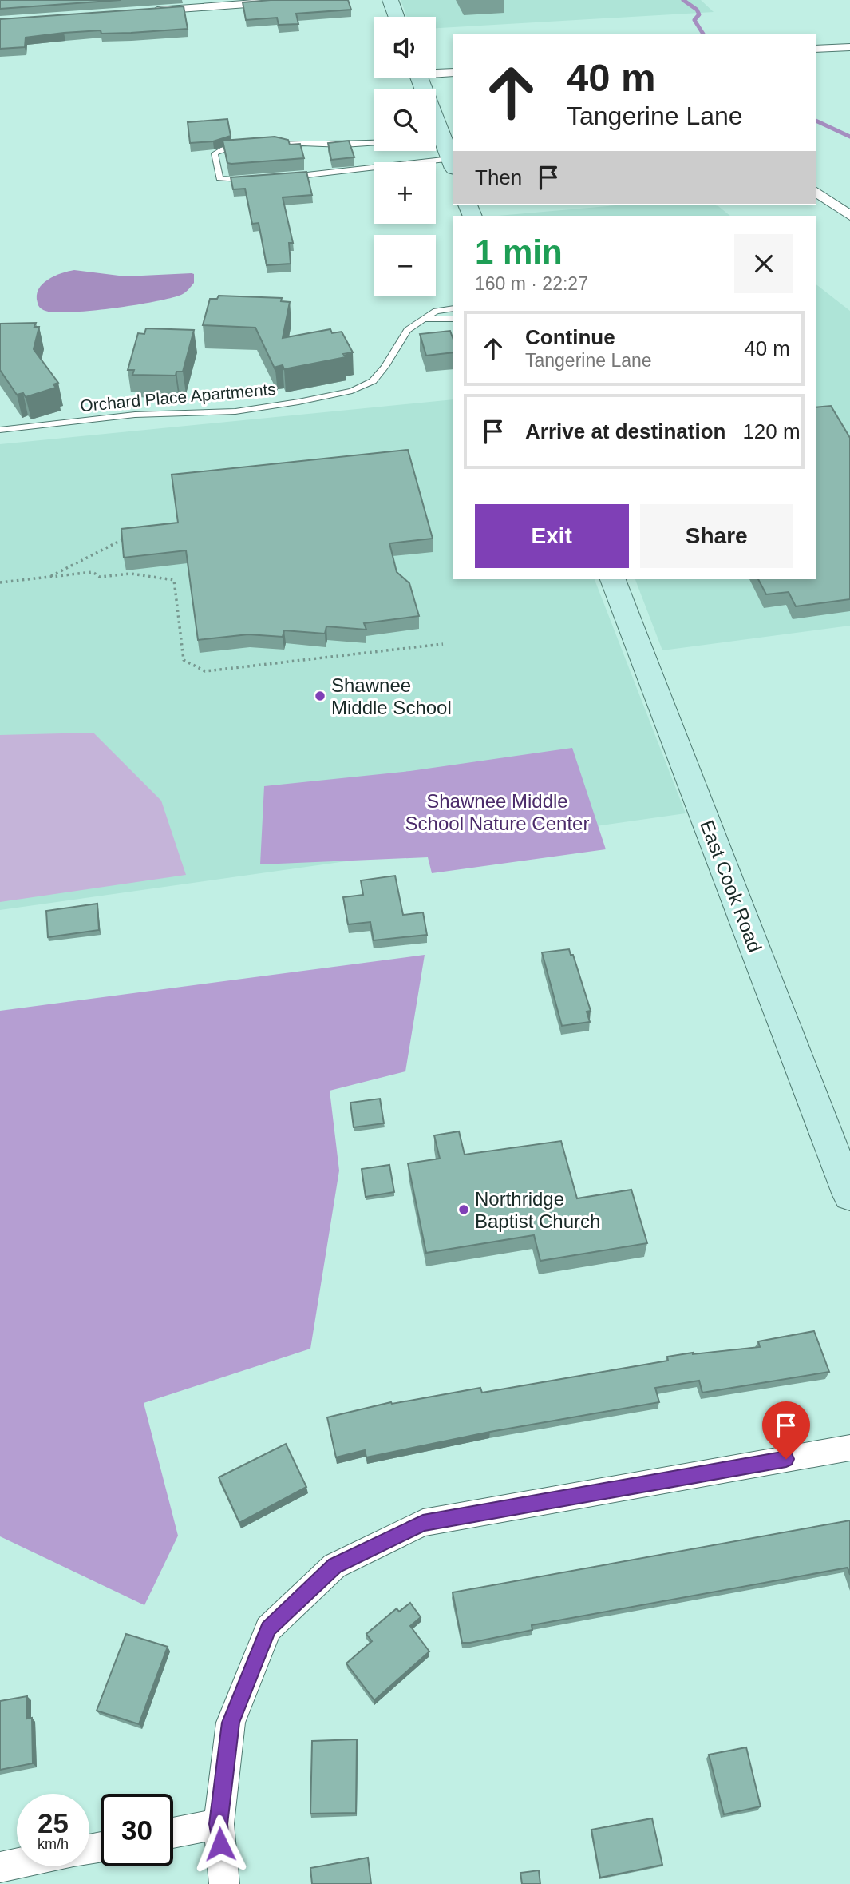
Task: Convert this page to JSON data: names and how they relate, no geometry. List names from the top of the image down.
{
  "streets": {
    "main road": ["East Cook Road"],
    "lane": ["Orchard Place Apartments"]
  },
  "parks": ["Shawnee Middle School Nature Center"],
  "places": ["Shawnee Middle School", "Northridge Baptist Church"],
  "page": {
    "map_buttons": ["+", "−"],
    "turn": ["40 m", "Tangerine Lane"],
    "then": "Then",
    "heading": ["1 min", "160 m · 22:27"],
    "list": [
      {
        "name": "Continue",
        "note": "Tangerine Lane",
        "value": "40 m"
      },
      {
        "name": "Arrive at destination",
        "value": "120 m"
      }
    ],
    "buttons": ["Exit", "Share"],
    "speed": "25 km/h",
    "limit": "30"
  }
}
